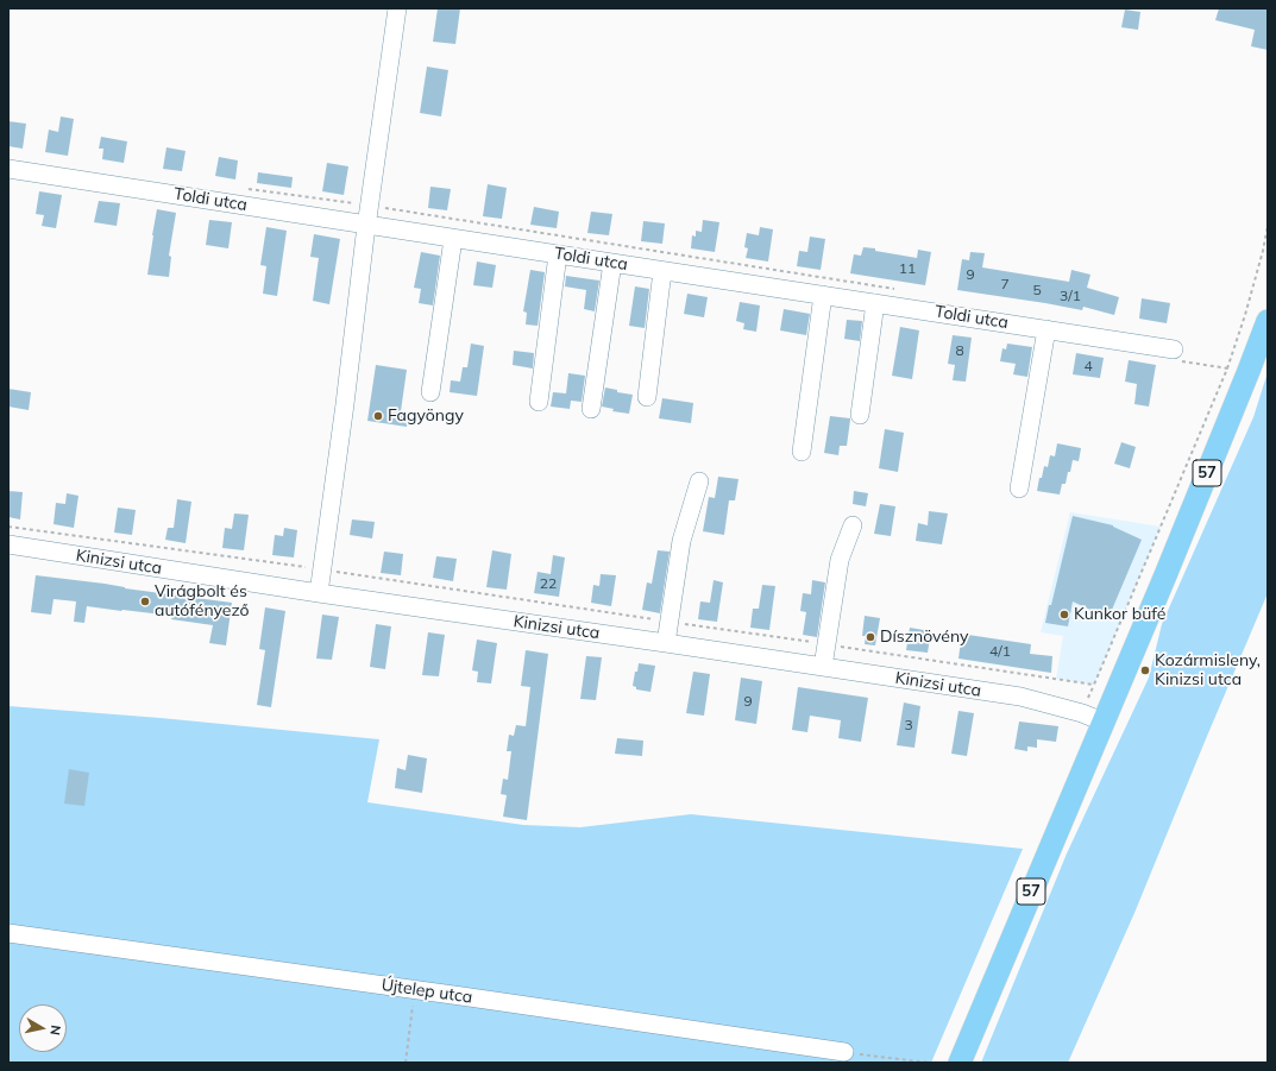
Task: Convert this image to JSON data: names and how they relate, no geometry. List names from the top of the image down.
{
  "streets": {
    "main road": ["57"],
    "street": ["Toldi utca", "Kinizsi utca", "Újtelep utca"]
  },
  "crossings": [
    ["57", "Kinizsi utca"]
  ],
  "places": [
    "Fagyöngy",
    "Virágbolt és autófényező",
    "Kunkor büfé",
    "Dísznövény",
    "Kozármisleny, Kinizsi utca"
  ],
  "house_numbers": [
    "11",
    "9",
    "7",
    "5",
    "3/1",
    "8",
    "4",
    "22",
    "4/1",
    "9",
    "3"
  ],
  "north": "right"
}
